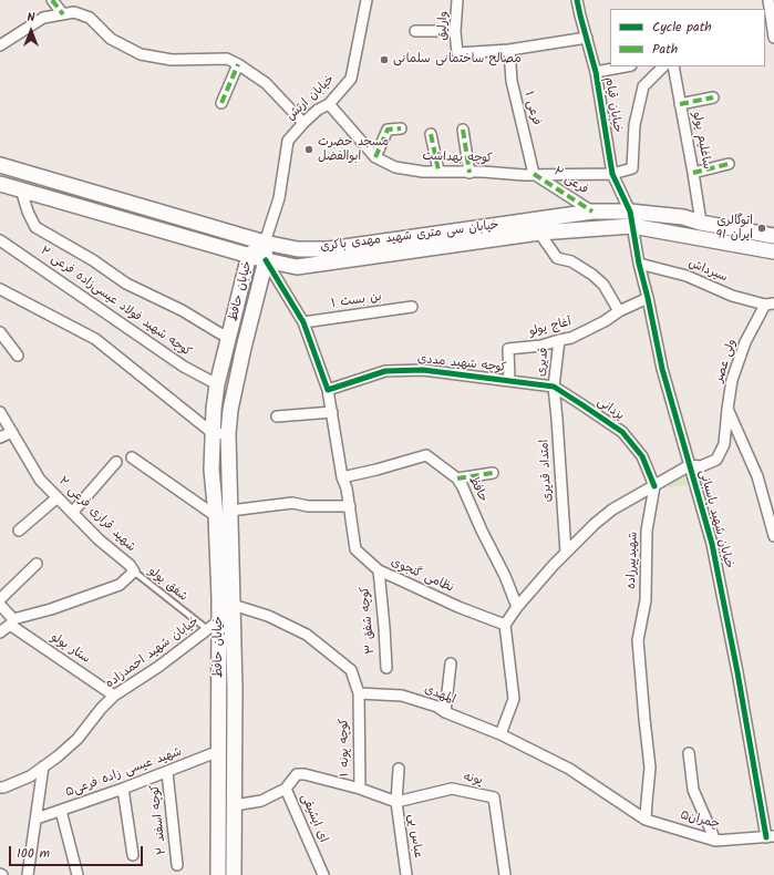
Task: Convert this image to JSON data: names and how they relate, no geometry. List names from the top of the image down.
{
  "streets": {
    "main road": ["خیابان سی متری شهید مهدی باکری", "خیابان حافظ"],
    "street": [
      "وارلیق",
      "خیابان ارتش",
      "خیابان قیام",
      "فرعی ۱",
      "ساغلیم یولو",
      "کوچه بهداشت",
      "فرعی ۲",
      "سیرداش",
      "بن بست ۱",
      "کوچه شهید فولاد عیسی‌زاده فرعی ۲",
      "آغاج یولو",
      "ولی عصر",
      "قدیری",
      "کوچه شهید مددی",
      "یزدانی",
      "امتداد قدیری",
      "حافظ",
      "شهید قراری فرعی ۲",
      "خیابان شهید پاسبانی",
      "شهیدپیرزاده",
      "نظامی گنجوی",
      "کوچه شفق ۳",
      "ستار یولو",
      "خیابان شهید احمدزاده",
      "المهدی",
      "کوچه پونه ۱",
      "شهید عیسی زاده فرعی۵",
      "پونه",
      "ای ایشیقی",
      "کوچه اسفند ۲",
      "چمران۵",
      "عباس پی"
    ],
    "lane": ["شفق یولو"]
  },
  "crossings": [
    ["وارلیق", "فرعی ۱"],
    ["خیابان ارتش", "کوچه بهداشت"],
    ["خیابان ارتش", "خیابان سی متری شهید مهدی باکری"],
    ["خیابان ارتش", "خیابان حافظ"],
    ["خیابان قیام", "کوچه بهداشت"],
    ["خیابان قیام", "خیابان سی متری شهید مهدی باکری"],
    ["خیابان قیام", "خیابان شهید پاسبانی"],
    ["فرعی ۱", "کوچه بهداشت"],
    ["فرعی ۱", "فرعی ۲"],
    ["ساغلیم یولو", "خیابان سی متری شهید مهدی باکری"],
    ["کوچه بهداشت", "فرعی ۲"],
    ["فرعی ۲", "خیابان سی متری شهید مهدی باکری"],
    ["خیابان سی متری شهید مهدی باکری", "خیابان حافظ"],
    ["خیابان سی متری شهید مهدی باکری", "خیابان شهید پاسبانی"],
    ["سیرداش", "ولی عصر"],
    ["سیرداش", "خیابان شهید پاسبانی"],
    ["خیابان حافظ", "کوچه شهید فولاد عیسی‌زاده فرعی ۲"],
    ["خیابان حافظ", "شفق یولو"],
    ["خیابان حافظ", "خیابان شهید احمدزاده"],
    ["خیابان حافظ", "شهید عیسی زاده فرعی۵"],
    ["آغاج یولو", "قدیری"],
    ["آغاج یولو", "کوچه شهید مددی"],
    ["آغاج یولو", "خیابان شهید پاسبانی"],
    ["قدیری", "کوچه شهید مددی"],
    ["قدیری", "یزدانی"],
    ["قدیری", "امتداد قدیری"],
    ["کوچه شهید مددی", "یزدانی"],
    ["کوچه شهید مددی", "امتداد قدیری"],
    ["کوچه شهید مددی", "نظامی گنجوی"],
    ["یزدانی", "امتداد قدیری"],
    ["یزدانی", "شهیدپیرزاده"],
    ["حافظ", "نظامی گنجوی"],
    ["شهید قراری فرعی ۲", "شفق یولو"],
    ["شهید قراری فرعی ۲", "ستار یولو"],
    ["خیابان شهید پاسبانی", "چمران۵"],
    ["شهیدپیرزاده", "المهدی"],
    ["شهیدپیرزاده", "چمران۵"],
    ["نظامی گنجوی", "کوچه شفق ۳"],
    ["شفق یولو", "خیابان شهید احمدزاده"],
    ["ستار یولو", "خیابان شهید احمدزاده"],
    ["المهدی", "کوچه پونه ۱"],
    ["المهدی", "چمران۵"],
    ["کوچه پونه ۱", "ای ایشیقی"],
    ["شهید عیسی زاده فرعی۵", "کوچه اسفند ۲"],
    ["پونه", "عباس پی"]
  ],
  "places": ["مصالح ساختمانی سلمانی", "مسجد حضرت ابوالفضل", "اتوگالری ایران 91"],
  "legend": ["Cycle path", "Path"],
  "scale_bar": "100 m",
  "north": "top"
}
